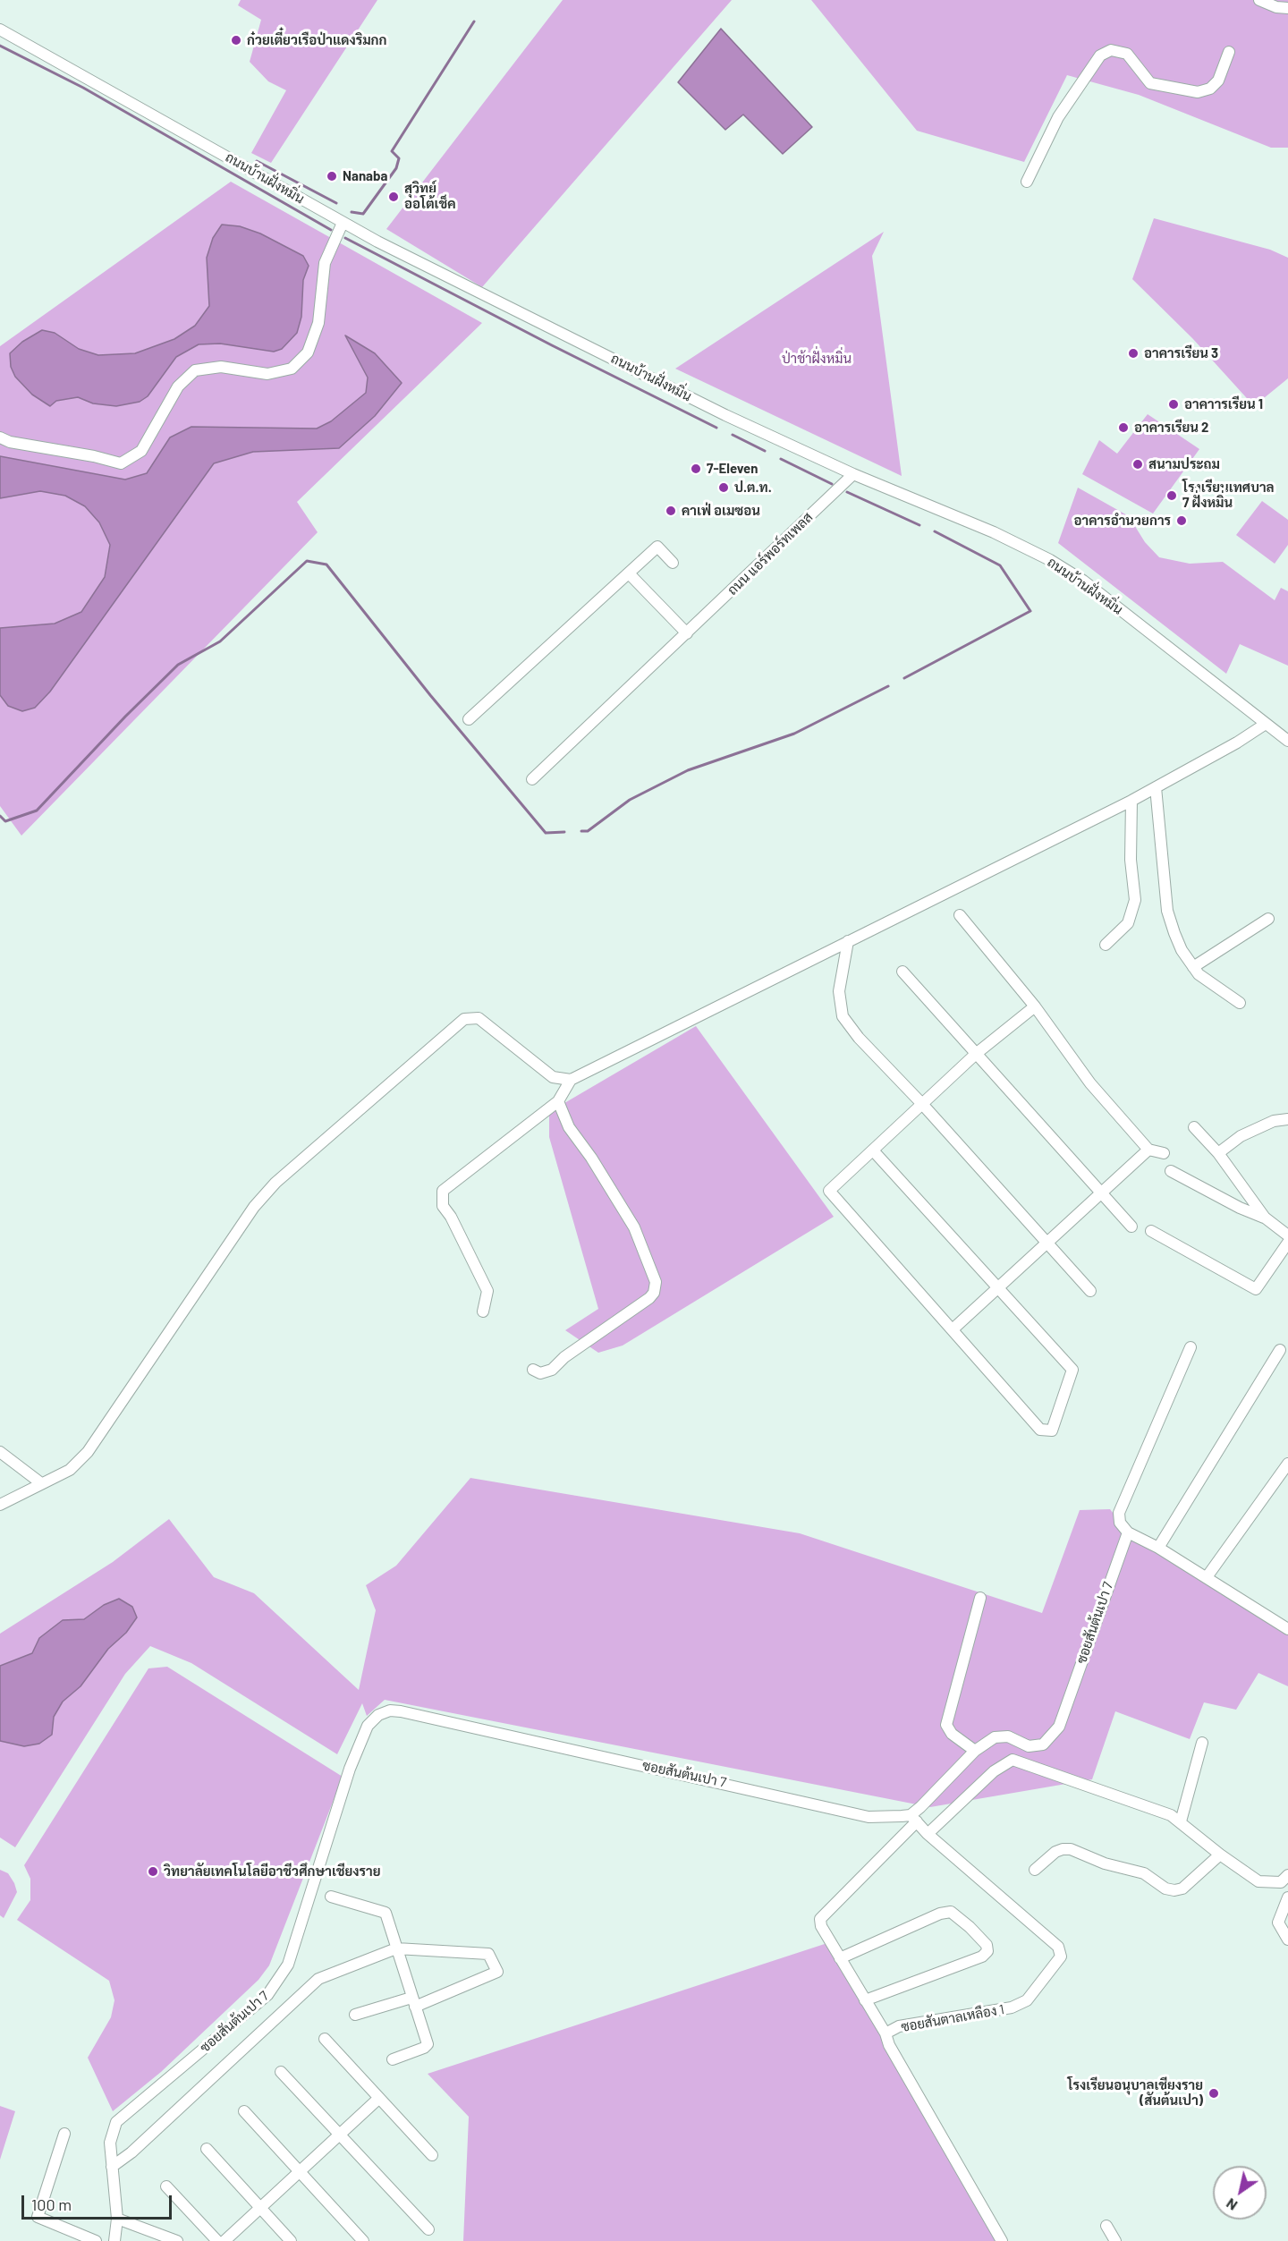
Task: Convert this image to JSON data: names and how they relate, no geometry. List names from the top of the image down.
{
  "streets": {
    "street": [
      "ถนนบ้านฝั่งหมิ่น",
      "ถนน แอร์พอร์ทเพลส",
      "ซอยสันต้นเปา 7",
      "ซอยสันตาลเหลือง 1"
    ]
  },
  "crossings": [
    ["ถนนบ้านฝั่งหมิ่น", "ถนน แอร์พอร์ทเพลส"],
    ["ซอยสันต้นเปา 7", "ซอยสันตาลเหลือง 1"]
  ],
  "parks": ["ป่าช้าฝั่งหมิ่น"],
  "places": [
    "ก๋วยเตี๋ยวเรือป่าแดงริมกก",
    "Nanaba",
    "สุวิทย์ ออโต้เช็ค",
    "อาคารเรียน 3",
    "อาคาารเรียน 1",
    "อาคารเรียน 2",
    "สนามประถม",
    "7-Eleven",
    "ป.ต.ท.",
    "โรงเรียนเทศบาล 7 ฝั่งหมิ่น",
    "คาเฟ่ อเมซอน",
    "อาคารอำนวยการ",
    "วิทยาลัยเทคโนโลยีอาชีวศึกษาเชียงราย",
    "โรงเรียนอนุบาลเชียงราย (สันต้นเปา)"
  ],
  "scale_bar": "100 m",
  "north": "bottom left"
}
